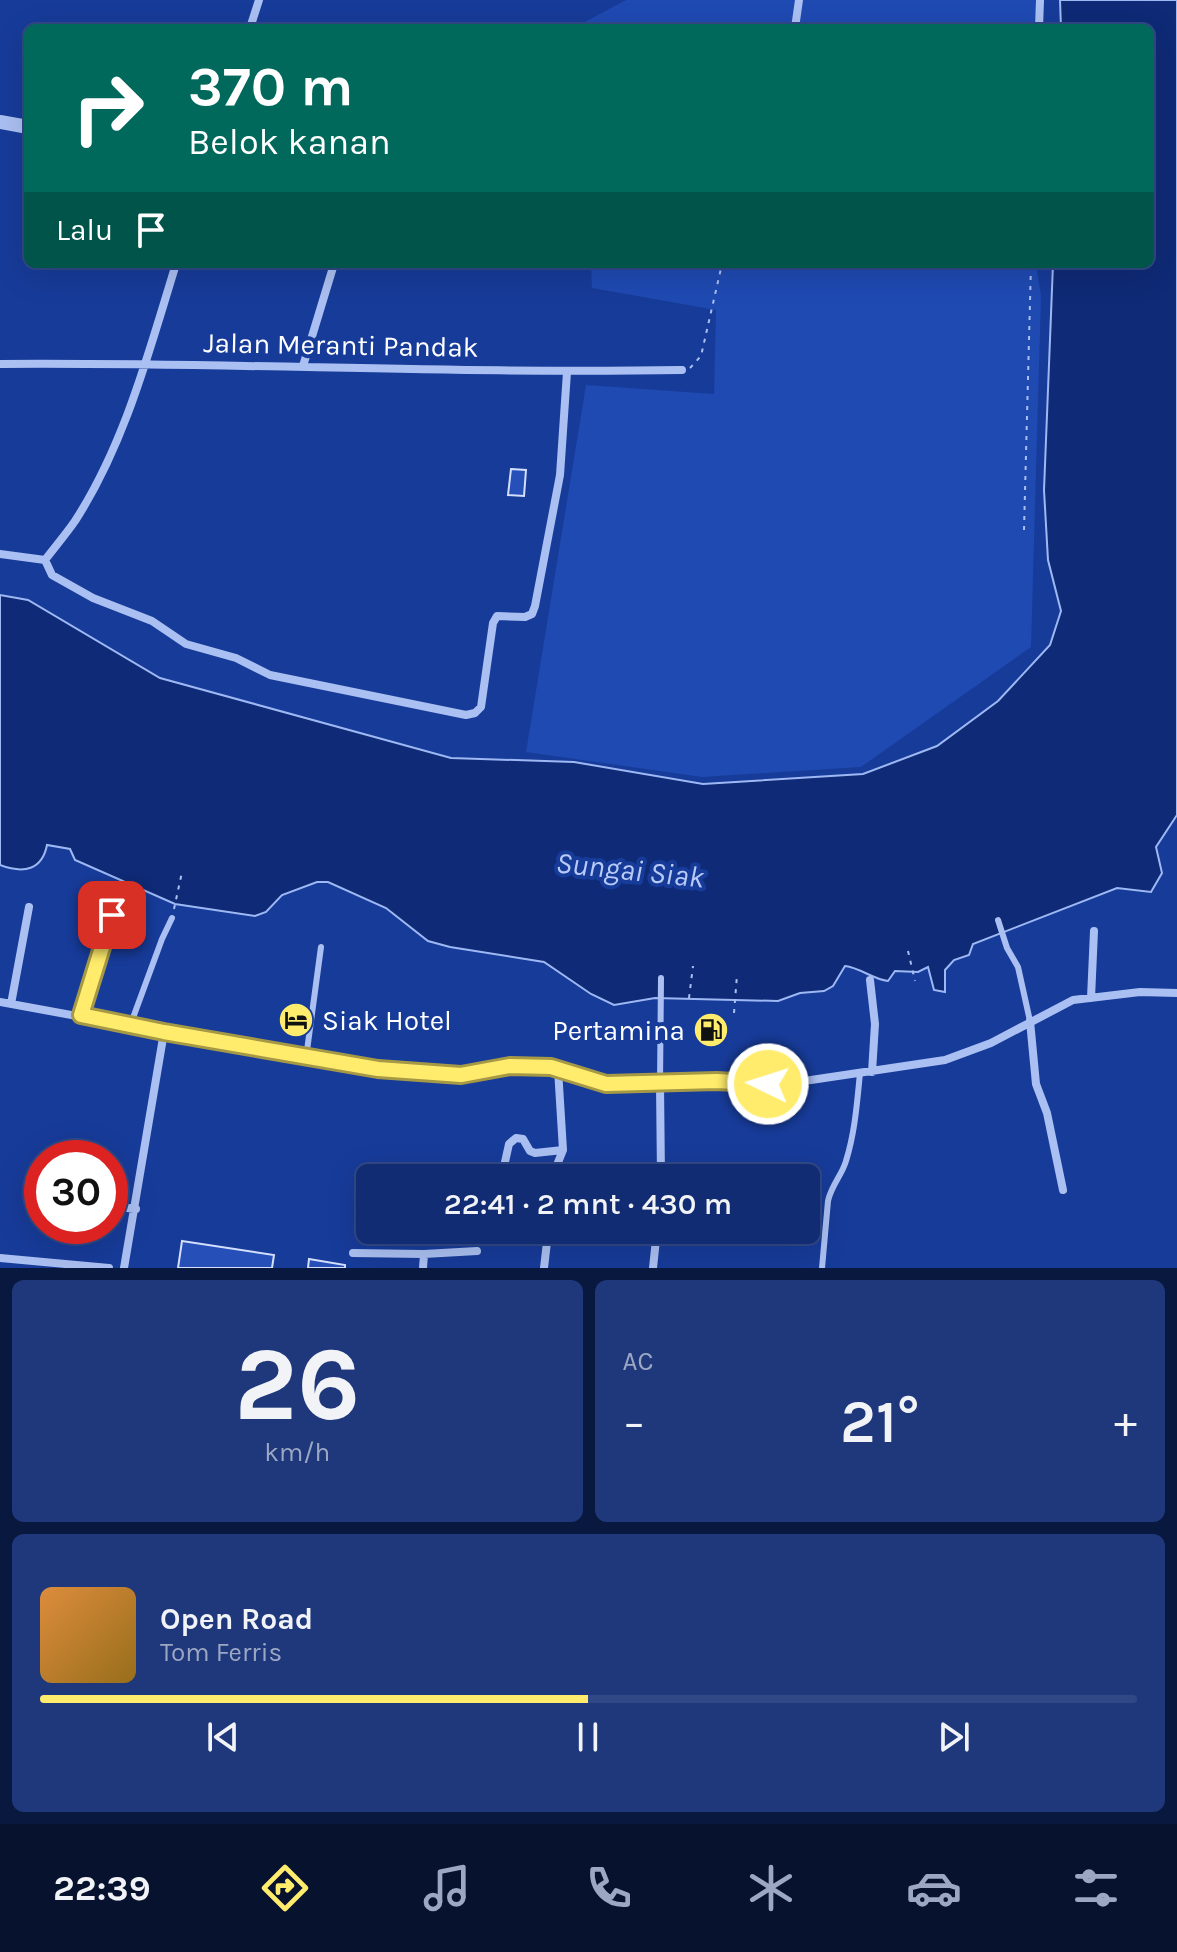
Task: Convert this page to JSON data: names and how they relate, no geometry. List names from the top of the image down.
{
  "streets": {
    "street": ["Jalan Meranti Pandak"]
  },
  "water": ["Sungai Siak"],
  "places": {
    "hotel": ["Siak Hotel"],
    "fuel station": ["Pertamina"]
  },
  "page": {
    "turn": ["370 m", "Belok kanan"],
    "then": "Lalu",
    "limit": "30",
    "trip": "22:41 · 2 mnt · 430 m",
    "tile": [
      ["26", "km/h"],
      "AC"
    ],
    "heat": ["−", "21°", "+"],
    "song": ["Open Road", "Tom Ferris"],
    "tabs": "22:39"
  }
}
